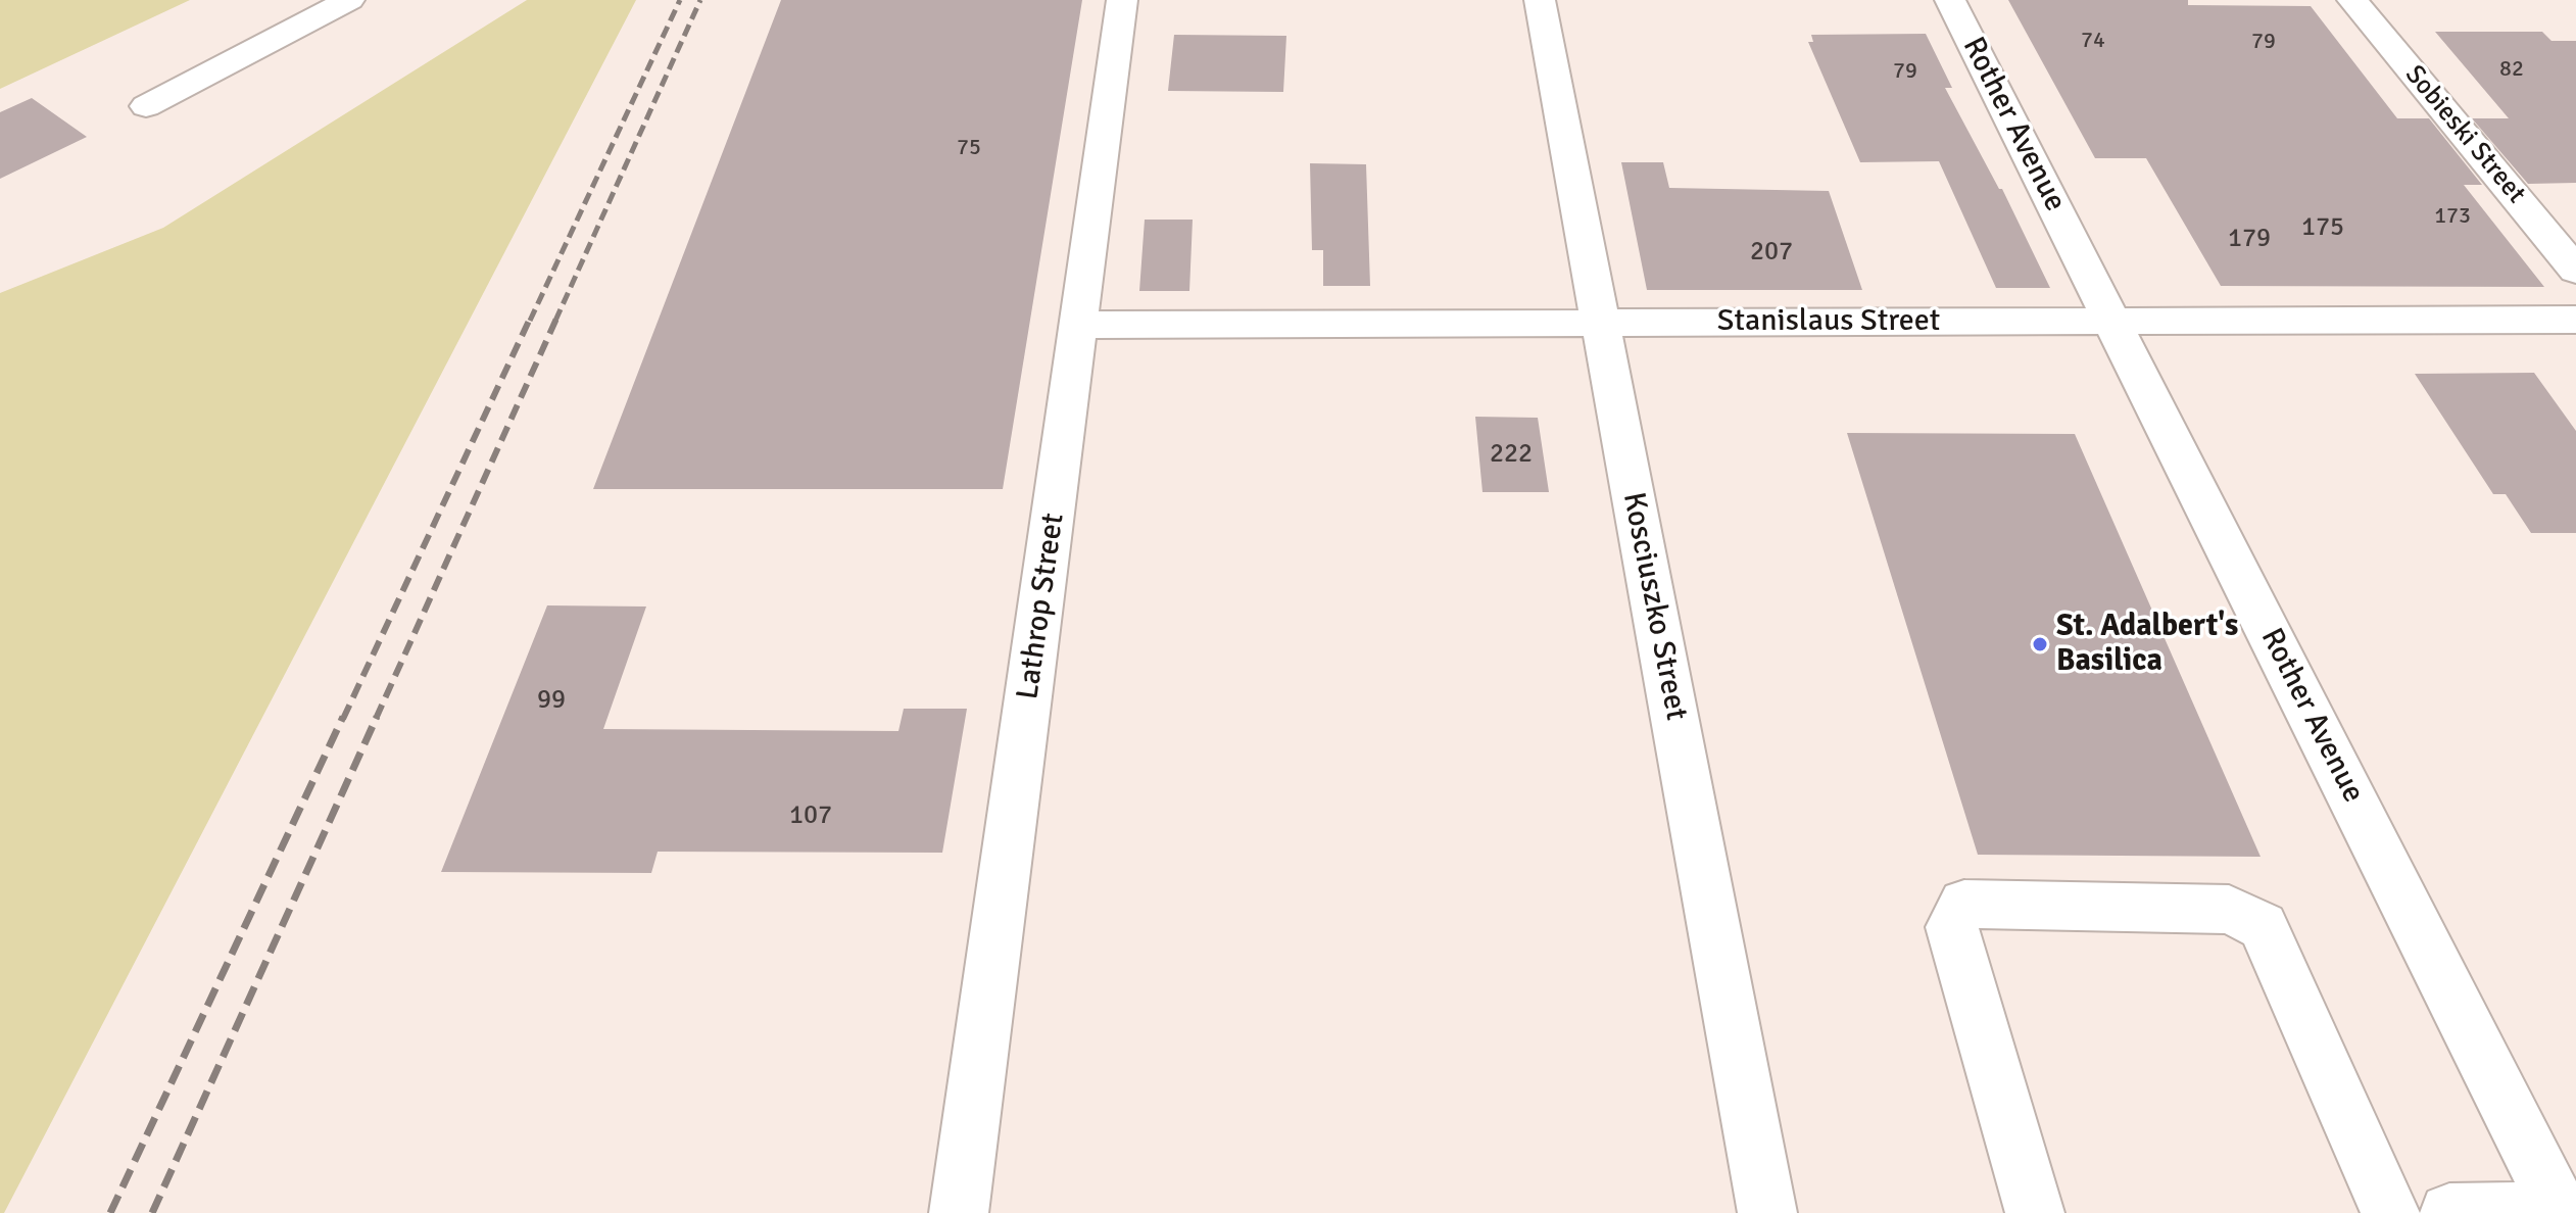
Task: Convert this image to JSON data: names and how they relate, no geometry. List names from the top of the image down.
{
  "streets": {
    "street": [
      "Rother Avenue",
      "Sobieski Street",
      "Stanislaus Street",
      "Lathrop Street",
      "Kosciuszko Street"
    ]
  },
  "crossings": [
    ["Rother Avenue", "Stanislaus Street"],
    ["Stanislaus Street", "Lathrop Street"],
    ["Stanislaus Street", "Kosciuszko Street"]
  ],
  "places": ["St. Adalbert's Basilica"],
  "house_numbers": [
    "74",
    "79",
    "82",
    "79",
    "75",
    "173",
    "175",
    "179",
    "207",
    "222",
    "99",
    "107"
  ]
}
